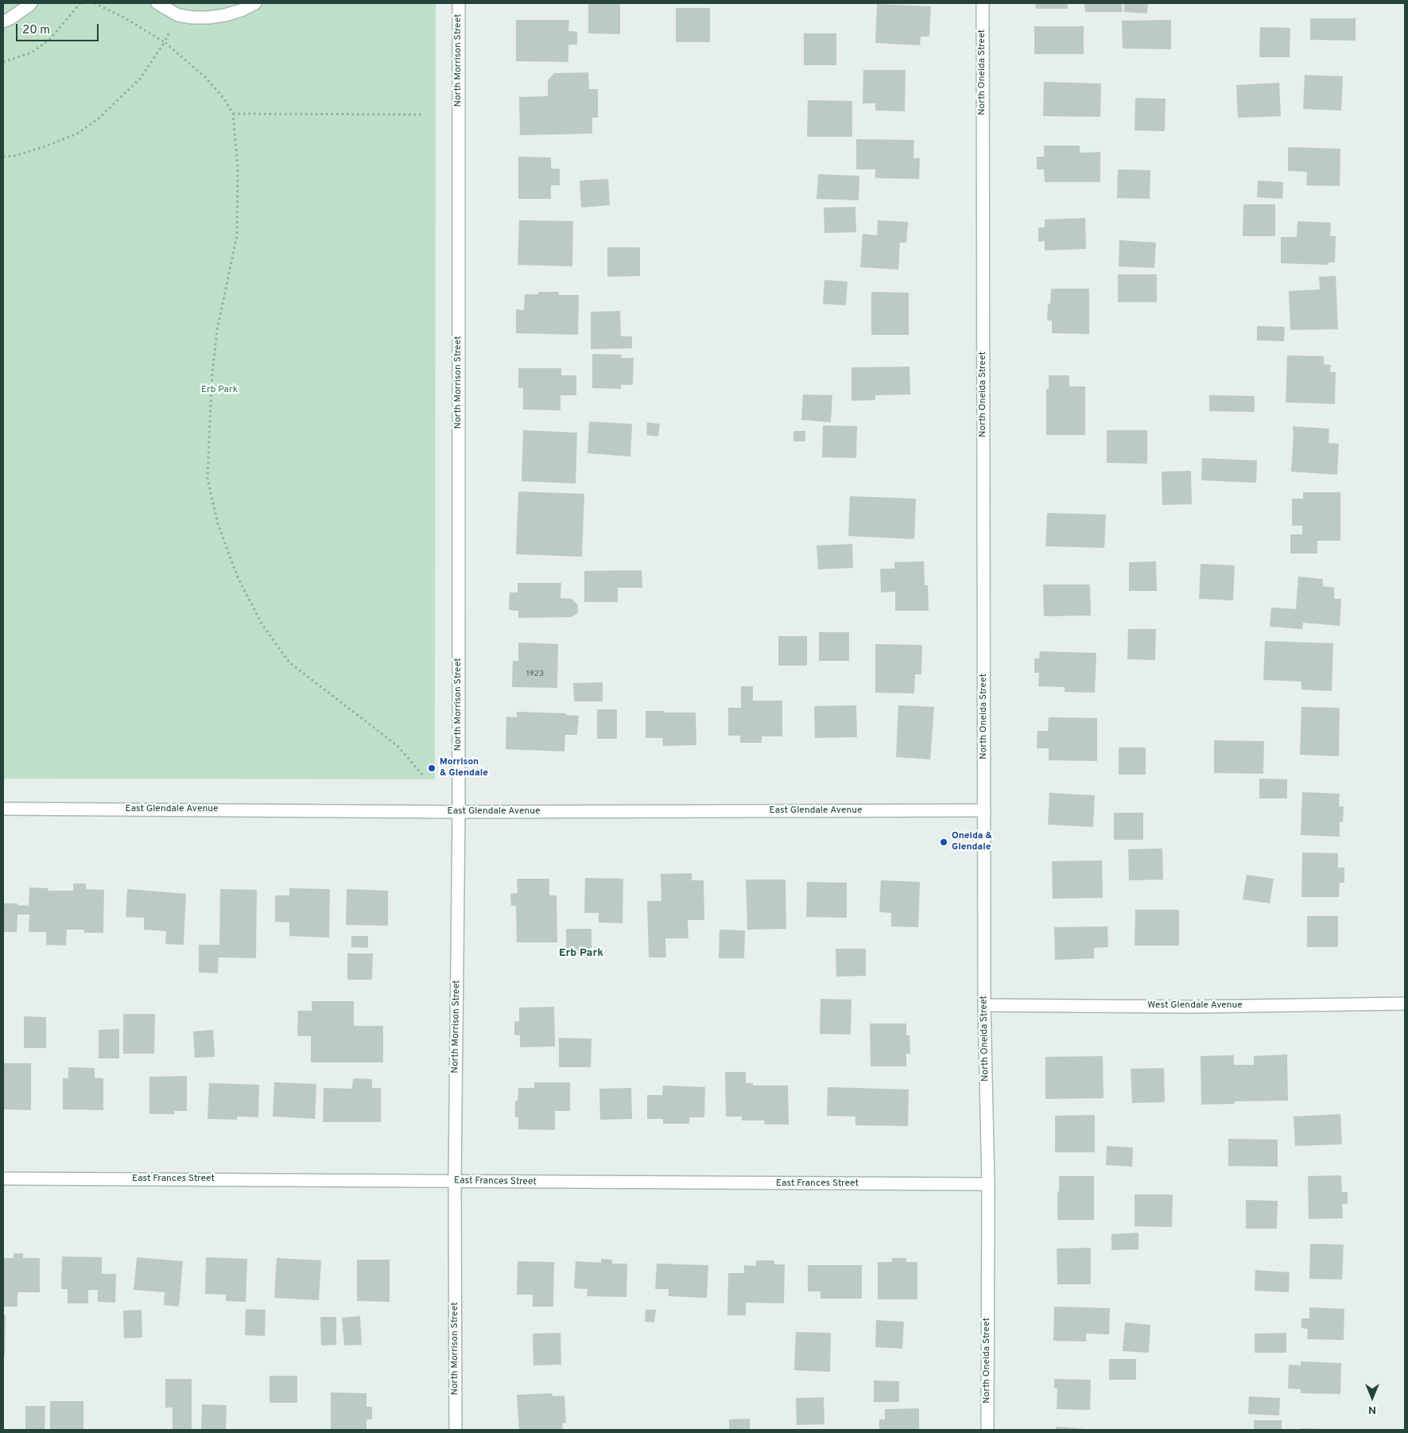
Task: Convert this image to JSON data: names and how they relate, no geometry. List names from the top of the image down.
{
  "streets": {
    "street": [
      "North Morrison Street",
      "North Oneida Street",
      "East Glendale Avenue",
      "West Glendale Avenue",
      "East Frances Street"
    ]
  },
  "crossings": [
    ["North Morrison Street", "East Glendale Avenue"],
    ["North Morrison Street", "East Frances Street"],
    ["North Oneida Street", "East Glendale Avenue"],
    ["North Oneida Street", "West Glendale Avenue"],
    ["North Oneida Street", "East Frances Street"]
  ],
  "districts": ["Erb Park"],
  "parks": ["Erb Park"],
  "places": ["Morrison & Glendale", "Oneida & Glendale"],
  "house_numbers": ["1923"],
  "scale_bar": "20 m",
  "north": "bottom"
}
